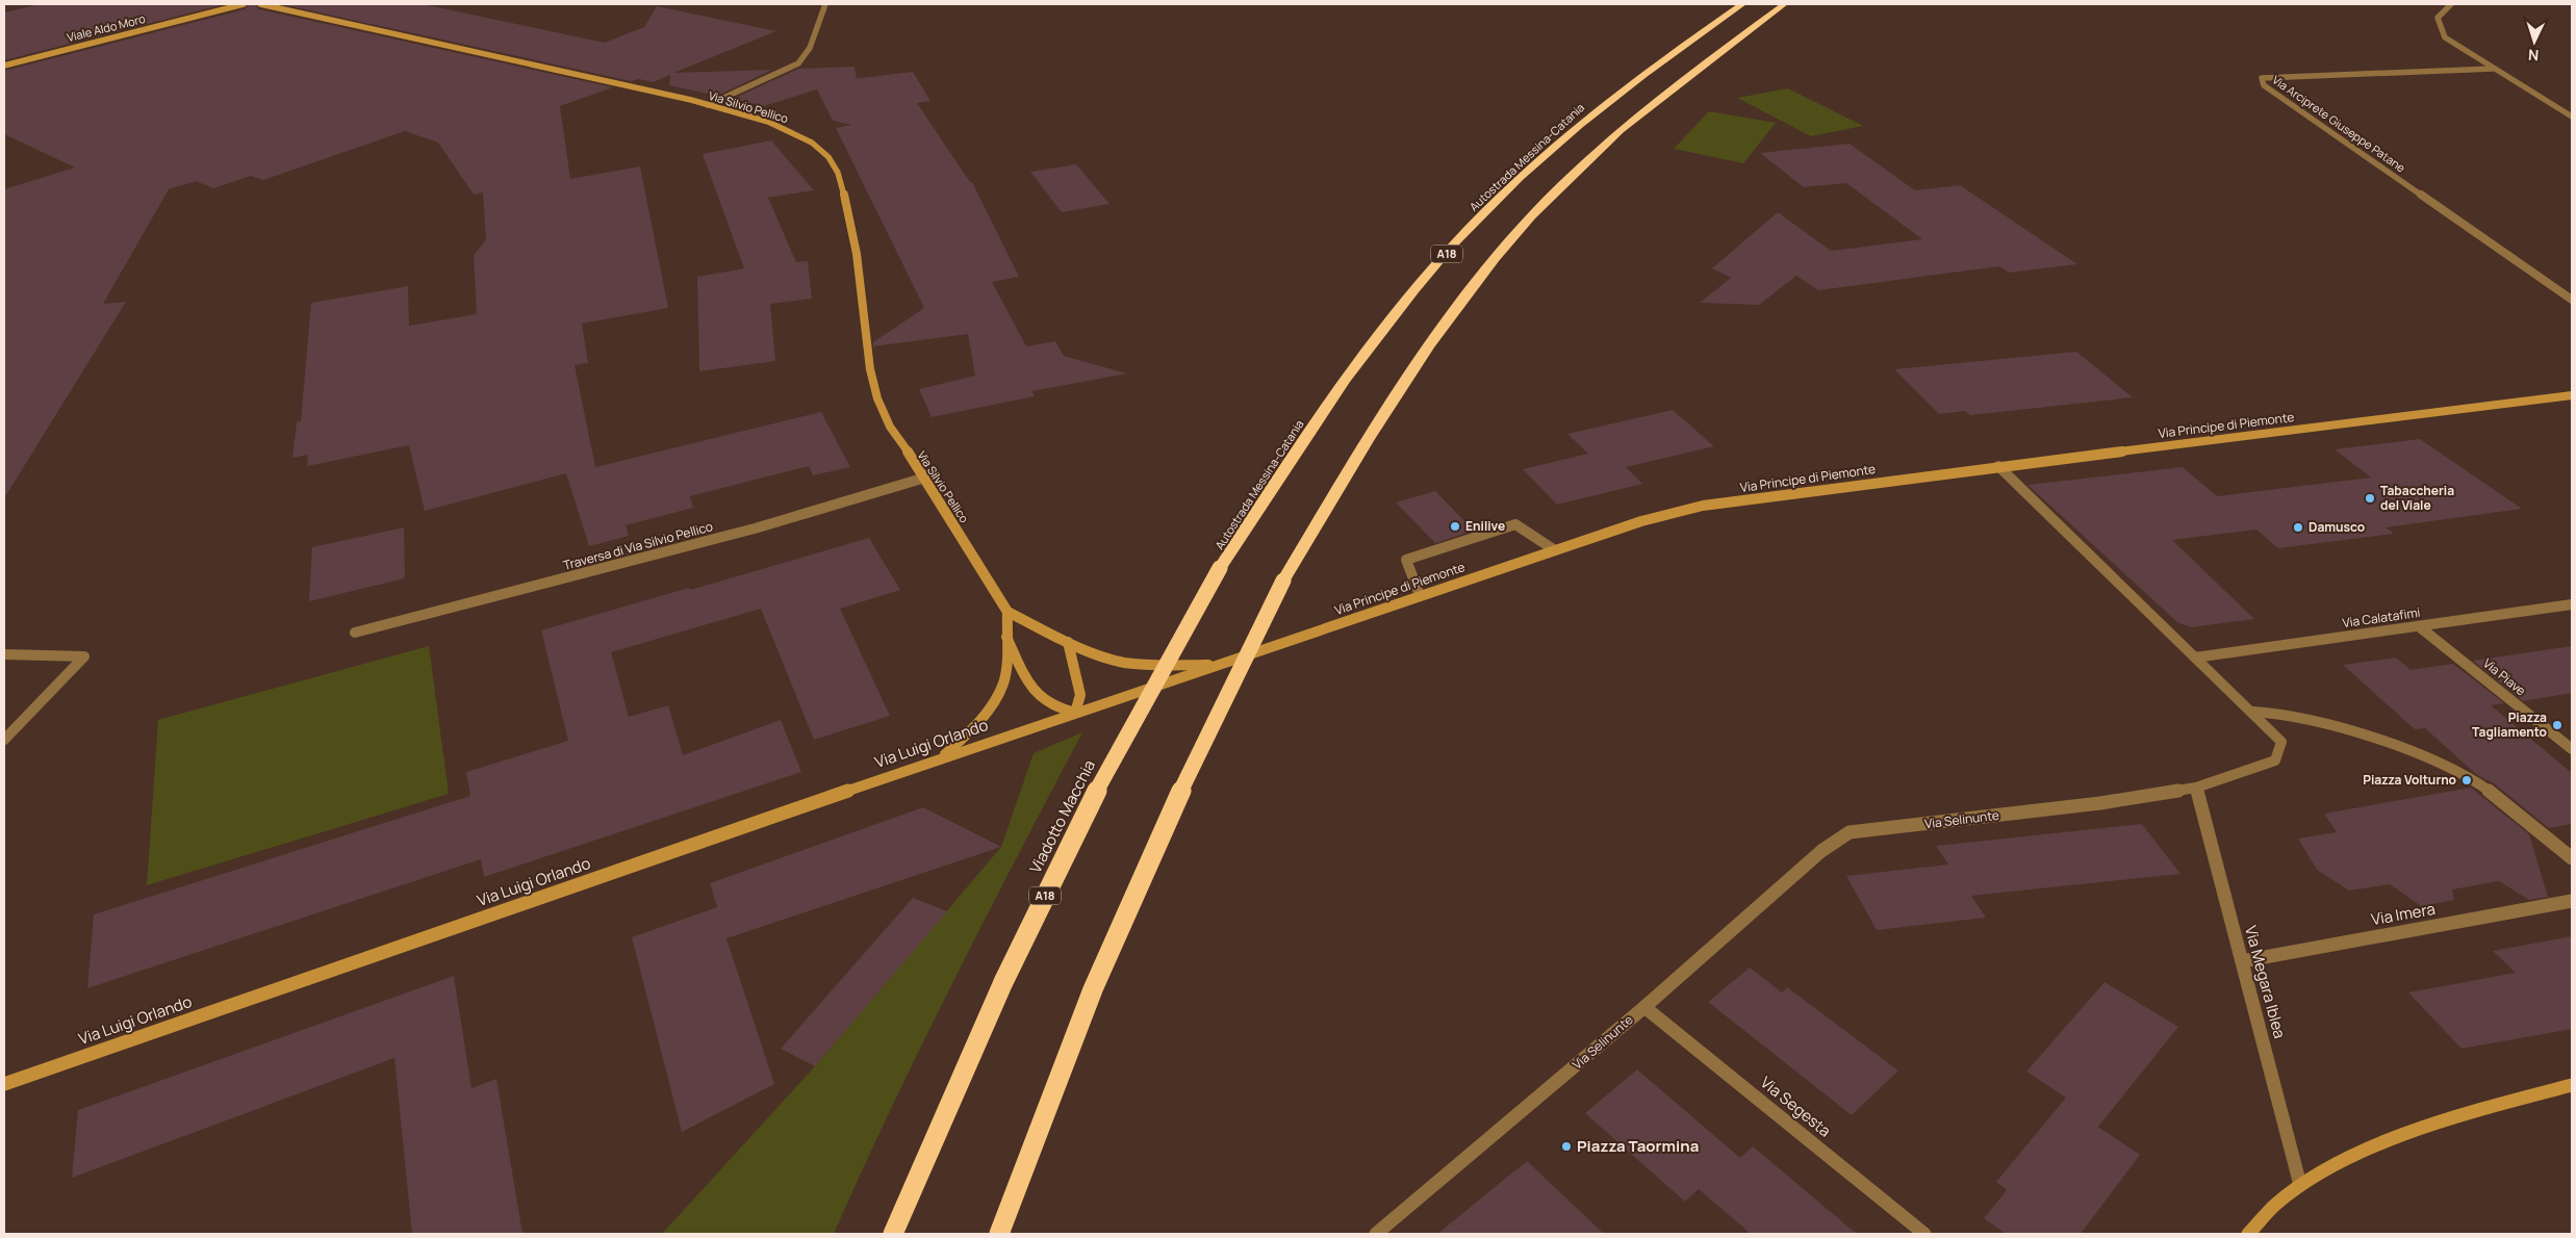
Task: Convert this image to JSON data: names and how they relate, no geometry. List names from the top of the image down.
{
  "streets": {
    "highway": ["Autostrada Messina-Catania", "A18", "Viadotto Macchia"],
    "street": [
      "Viale Aldo Moro",
      "Via Silvio Pellico",
      "Via Arciprete Giuseppe Patane",
      "Via Principe di Piemonte",
      "Traversa di Via Silvio Pellico",
      "Via Calatafimi",
      "Via Piave",
      "Via Luigi Orlando",
      "Via Selinunte",
      "Via Imera",
      "Via Megara Iblea",
      "Via Segesta"
    ]
  },
  "crossings": [
    ["Via Silvio Pellico", "Traversa di Via Silvio Pellico"],
    ["Autostrada Messina-Catania", "Viadotto Macchia"],
    ["Via Principe di Piemonte", "Via Luigi Orlando"],
    ["Via Principe di Piemonte", "Via Selinunte"],
    ["Via Calatafimi", "Via Piave"],
    ["Via Calatafimi", "Via Selinunte"],
    ["Via Selinunte", "Via Megara Iblea"],
    ["Via Selinunte", "Via Segesta"],
    ["Via Imera", "Via Megara Iblea"]
  ],
  "places": [
    "Tabaccheria del Viale",
    "Enilive",
    "Damusco",
    "Piazza Tagliamento",
    "Piazza Volturno",
    "Piazza Taormina"
  ],
  "north": "bottom"
}
